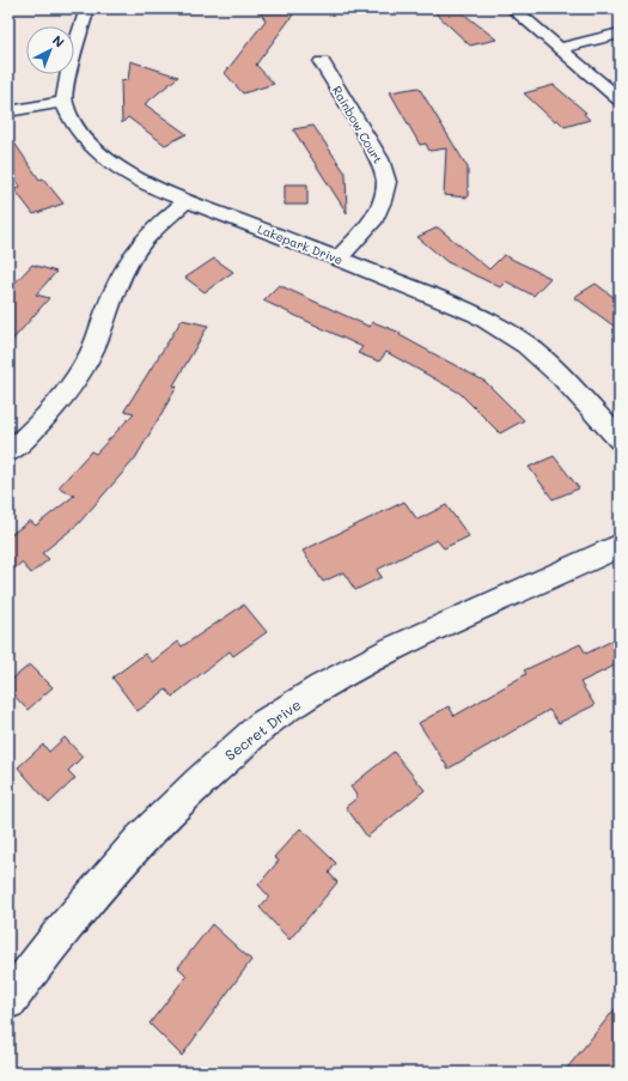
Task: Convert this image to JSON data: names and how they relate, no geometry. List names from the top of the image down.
{
  "streets": {
    "street": ["Rainbow Court", "Lakepark Drive", "Secret Drive"]
  },
  "crossings": [
    ["Rainbow Court", "Lakepark Drive"]
  ],
  "north": "top right"
}
